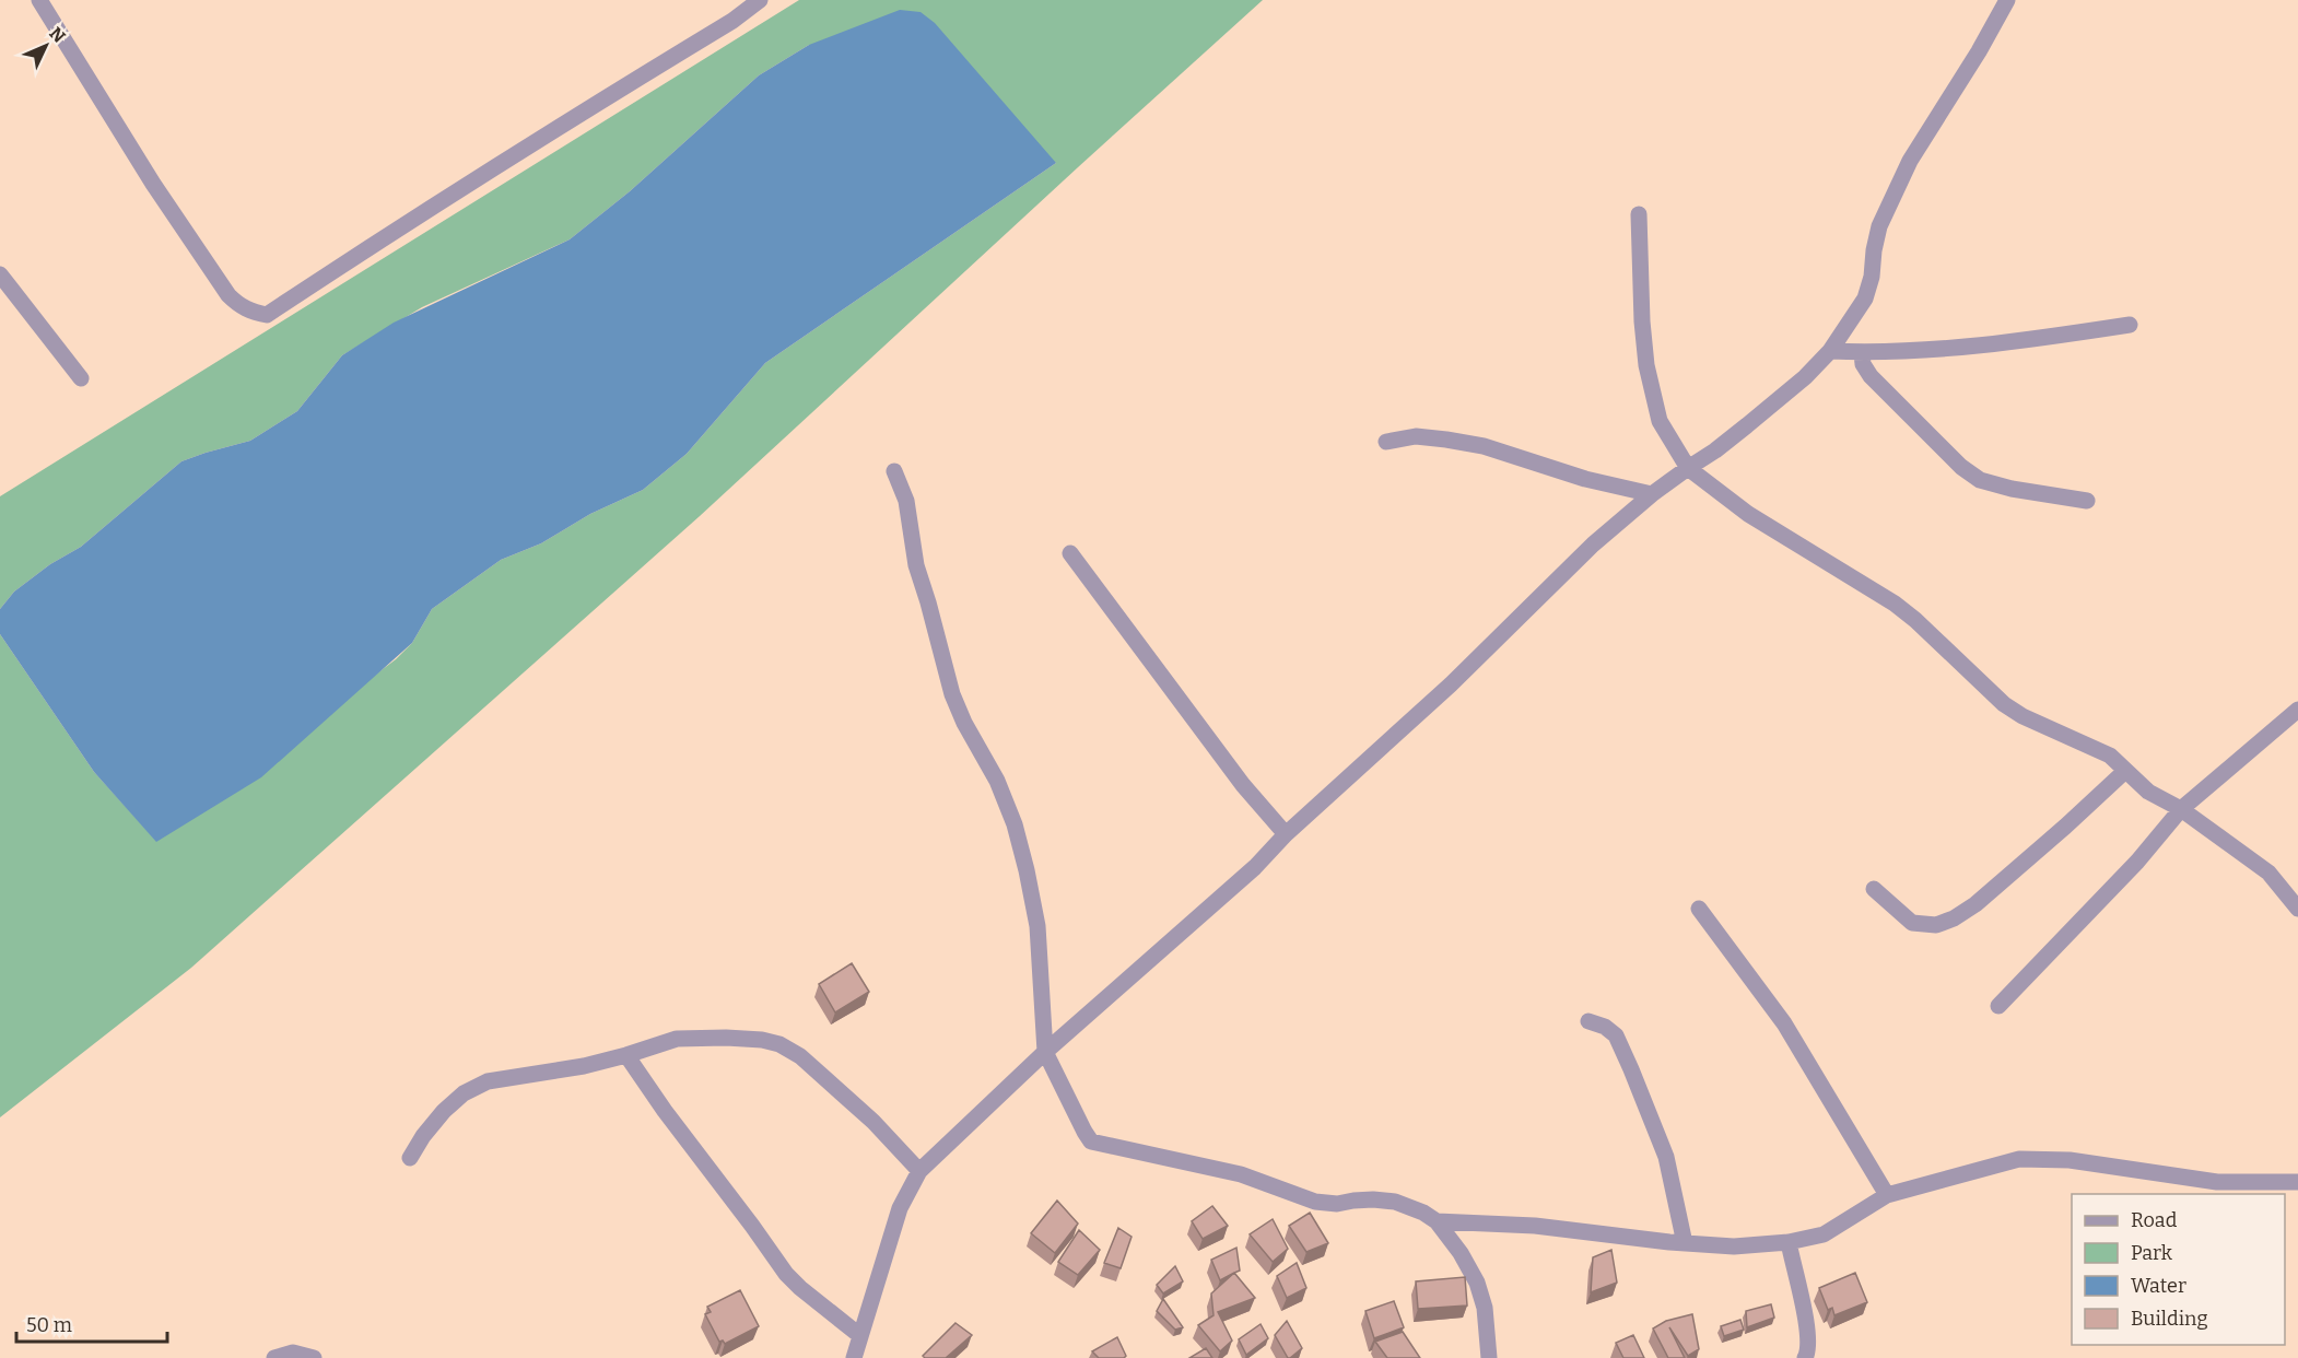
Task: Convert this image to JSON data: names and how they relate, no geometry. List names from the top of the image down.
{
  "legend": [
    "Road",
    "Park",
    "Water",
    "Building"
  ],
  "scale_bar": "50 m",
  "north": "top right"
}
